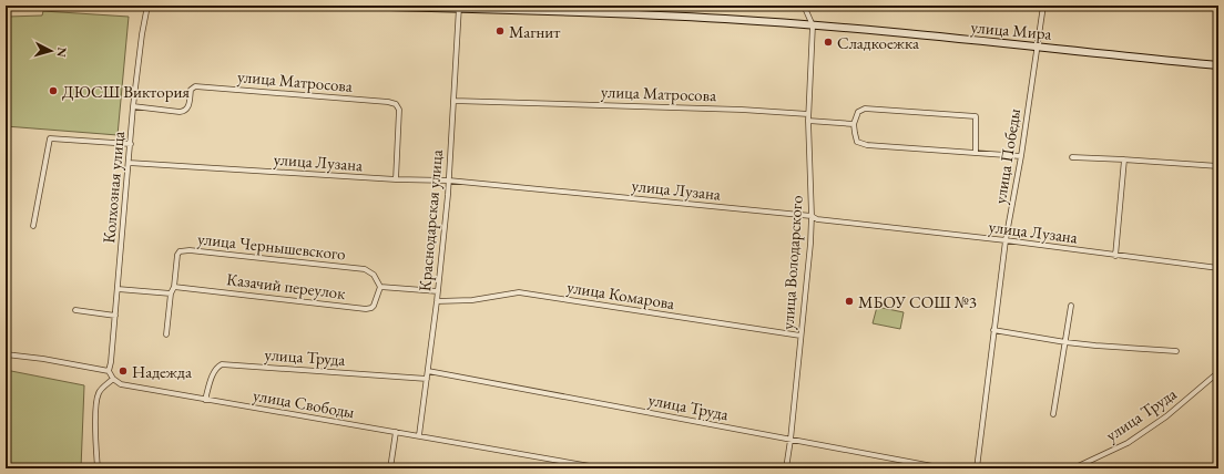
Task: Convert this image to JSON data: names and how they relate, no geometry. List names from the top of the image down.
{
  "streets": {
    "main road": ["улица Мира"],
    "street": [
      "улица Матросова",
      "улица Победы",
      "улица Лузана",
      "Колхозная улица",
      "Краснодарская улица",
      "улица Чернышевского",
      "улица Володарского",
      "Казачий переулок",
      "улица Комарова",
      "улица Труда",
      "улица Свободы"
    ]
  },
  "crossings": [
    ["улица Мира", "улица Победы"],
    ["улица Мира", "Краснодарская улица"],
    ["улица Мира", "улица Володарского"],
    ["улица Матросова", "улица Лузана"],
    ["улица Матросова", "Колхозная улица"],
    ["улица Матросова", "Краснодарская улица"],
    ["улица Матросова", "улица Володарского"],
    ["улица Победы", "улица Лузана"],
    ["улица Лузана", "Колхозная улица"],
    ["улица Лузана", "Краснодарская улица"],
    ["улица Лузана", "улица Володарского"],
    ["Краснодарская улица", "улица Комарова"],
    ["Краснодарская улица", "улица Труда"],
    ["Краснодарская улица", "улица Свободы"],
    ["улица Чернышевского", "Казачий переулок"],
    ["улица Володарского", "улица Комарова"],
    ["улица Володарского", "улица Труда"],
    ["улица Труда", "улица Свободы"]
  ],
  "places": [
    "Магнит",
    "Сладкоежка",
    "ДЮСШ Виктория",
    "МБОУ СОШ №3",
    "Надежда"
  ],
  "north": "right"
}
